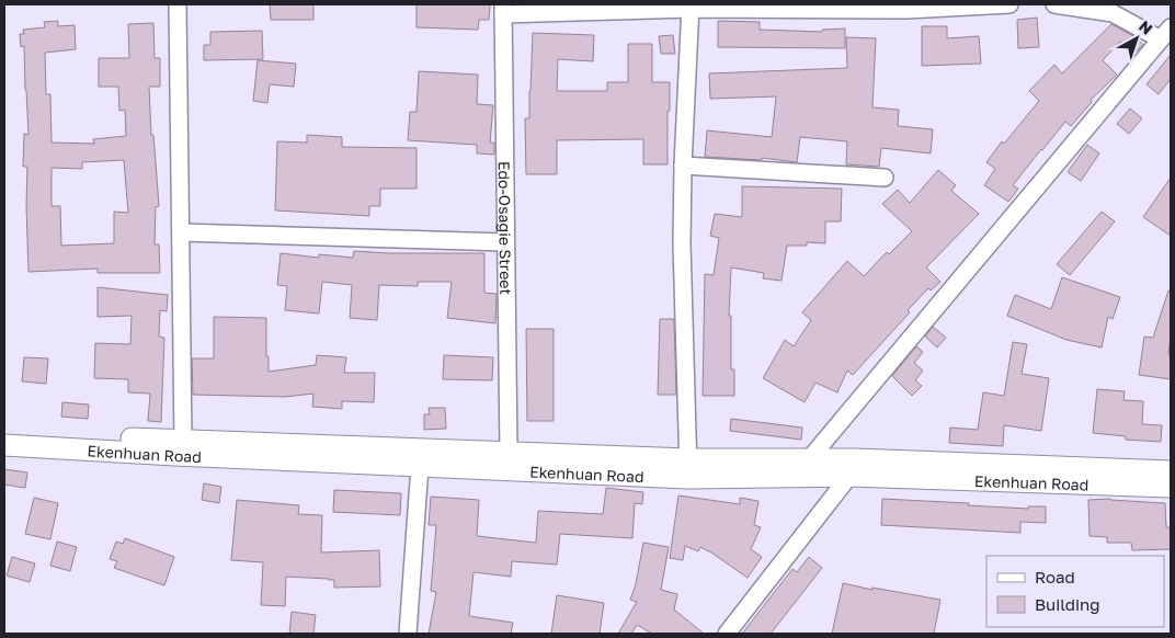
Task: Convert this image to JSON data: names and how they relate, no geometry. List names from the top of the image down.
{
  "streets": {
    "main road": ["Ekenhuan Road"],
    "street": ["Edo-Osagie Street"]
  },
  "crossings": [
    ["Edo-Osagie Street", "Ekenhuan Road"]
  ],
  "legend": ["Road", "Building"],
  "north": "top right"
}
